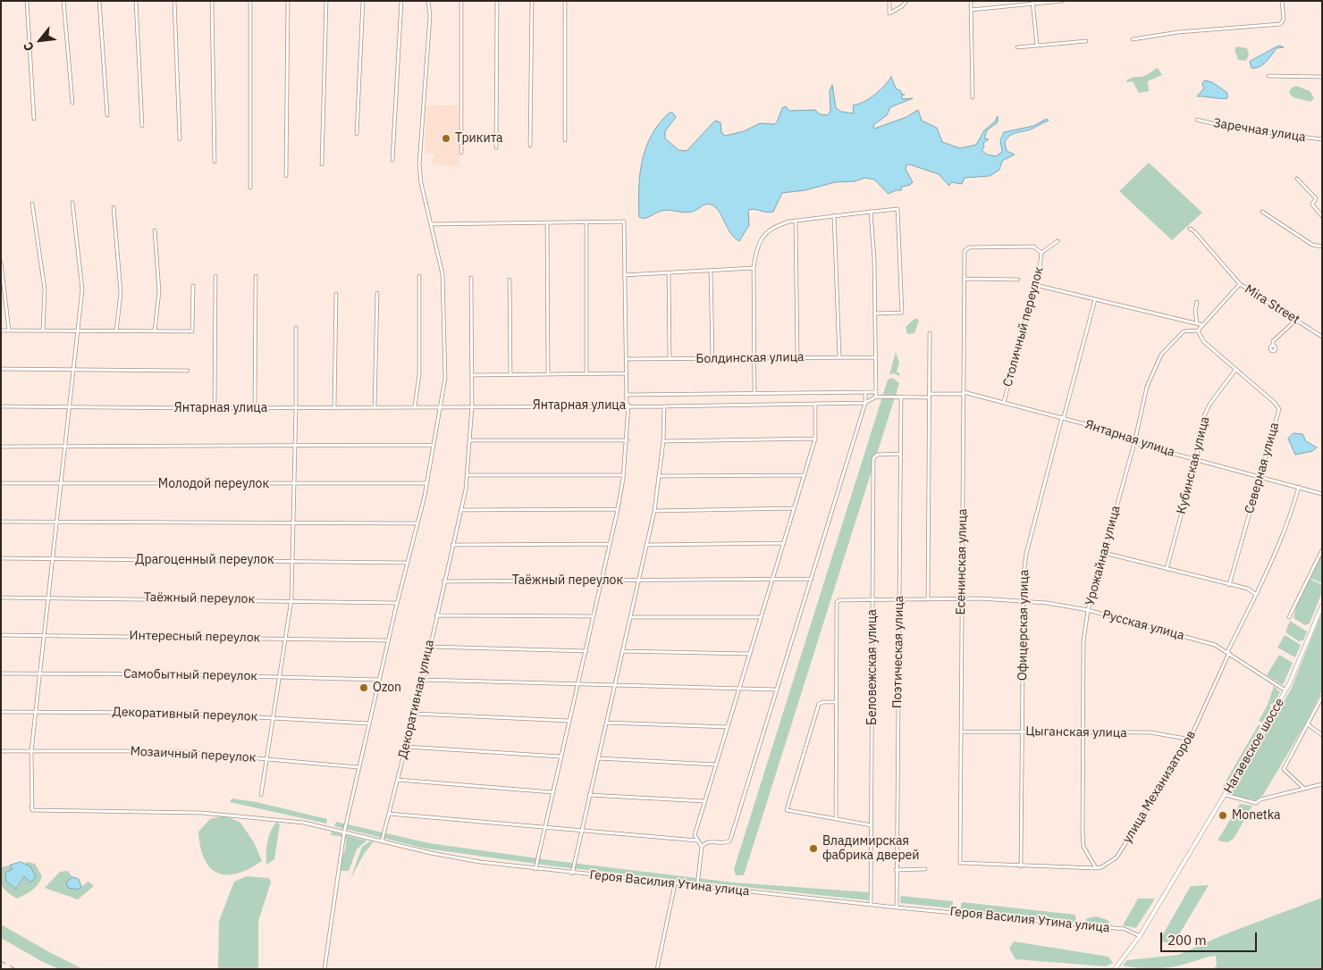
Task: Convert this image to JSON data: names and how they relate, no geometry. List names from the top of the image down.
{
  "streets": {
    "street": [
      "Заречная улица",
      "Mira Street",
      "Столичный переулок",
      "Болдинская улица",
      "Янтарная улица",
      "Кубинская улица",
      "Северная улица",
      "Молодой переулок",
      "Урожайная улица",
      "Драгоценный переулок",
      "Есенинская улица",
      "Таёжный переулок",
      "Офицерская улица",
      "Русская улица",
      "Интересный переулок",
      "Поэтическая улица",
      "Беловежская улица",
      "Самобытный переулок",
      "Декоративная улица",
      "Декоративный переулок",
      "Цыганская улица",
      "Нагаевское шоссе",
      "Мозаичный переулок",
      "улица Механизаторов",
      "Героя Василия Утина улица"
    ]
  },
  "crossings": [
    ["Mira Street", "Урожайная улица"],
    ["Столичный переулок", "Янтарная улица"],
    ["Столичный переулок", "Есенинская улица"],
    ["Янтарная улица", "Кубинская улица"],
    ["Янтарная улица", "Северная улица"],
    ["Янтарная улица", "Урожайная улица"],
    ["Янтарная улица", "Есенинская улица"],
    ["Янтарная улица", "Офицерская улица"],
    ["Янтарная улица", "Поэтическая улица"],
    ["Янтарная улица", "Декоративная улица"],
    ["Янтарная улица", "улица Механизаторов"],
    ["Кубинская улица", "Северная улица"],
    ["Северная улица", "Урожайная улица"],
    ["Урожайная улица", "Русская улица"],
    ["Урожайная улица", "Цыганская улица"],
    ["Урожайная улица", "улица Механизаторов"],
    ["Есенинская улица", "Офицерская улица"],
    ["Есенинская улица", "Русская улица"],
    ["Есенинская улица", "Цыганская улица"],
    ["Таёжный переулок", "Декоративная улица"],
    ["Офицерская улица", "Русская улица"],
    ["Офицерская улица", "Цыганская улица"],
    ["Русская улица", "Поэтическая улица"],
    ["Русская улица", "Беловежская улица"],
    ["Русская улица", "Нагаевское шоссе"],
    ["Русская улица", "улица Механизаторов"],
    ["Поэтическая улица", "Беловежская улица"],
    ["Поэтическая улица", "Героя Василия Утина улица"],
    ["Беловежская улица", "Героя Василия Утина улица"],
    ["Декоративная улица", "Героя Василия Утина улица"],
    ["Цыганская улица", "улица Механизаторов"],
    ["Нагаевское шоссе", "Героя Василия Утина улица"],
    ["Мозаичный переулок", "Героя Василия Утина улица"]
  ],
  "places": [
    "Трикита",
    "Ozon",
    "Monetka",
    "Владимирская фабрика дверей"
  ],
  "scale_bar": "200 m",
  "north": "bottom left"
}
